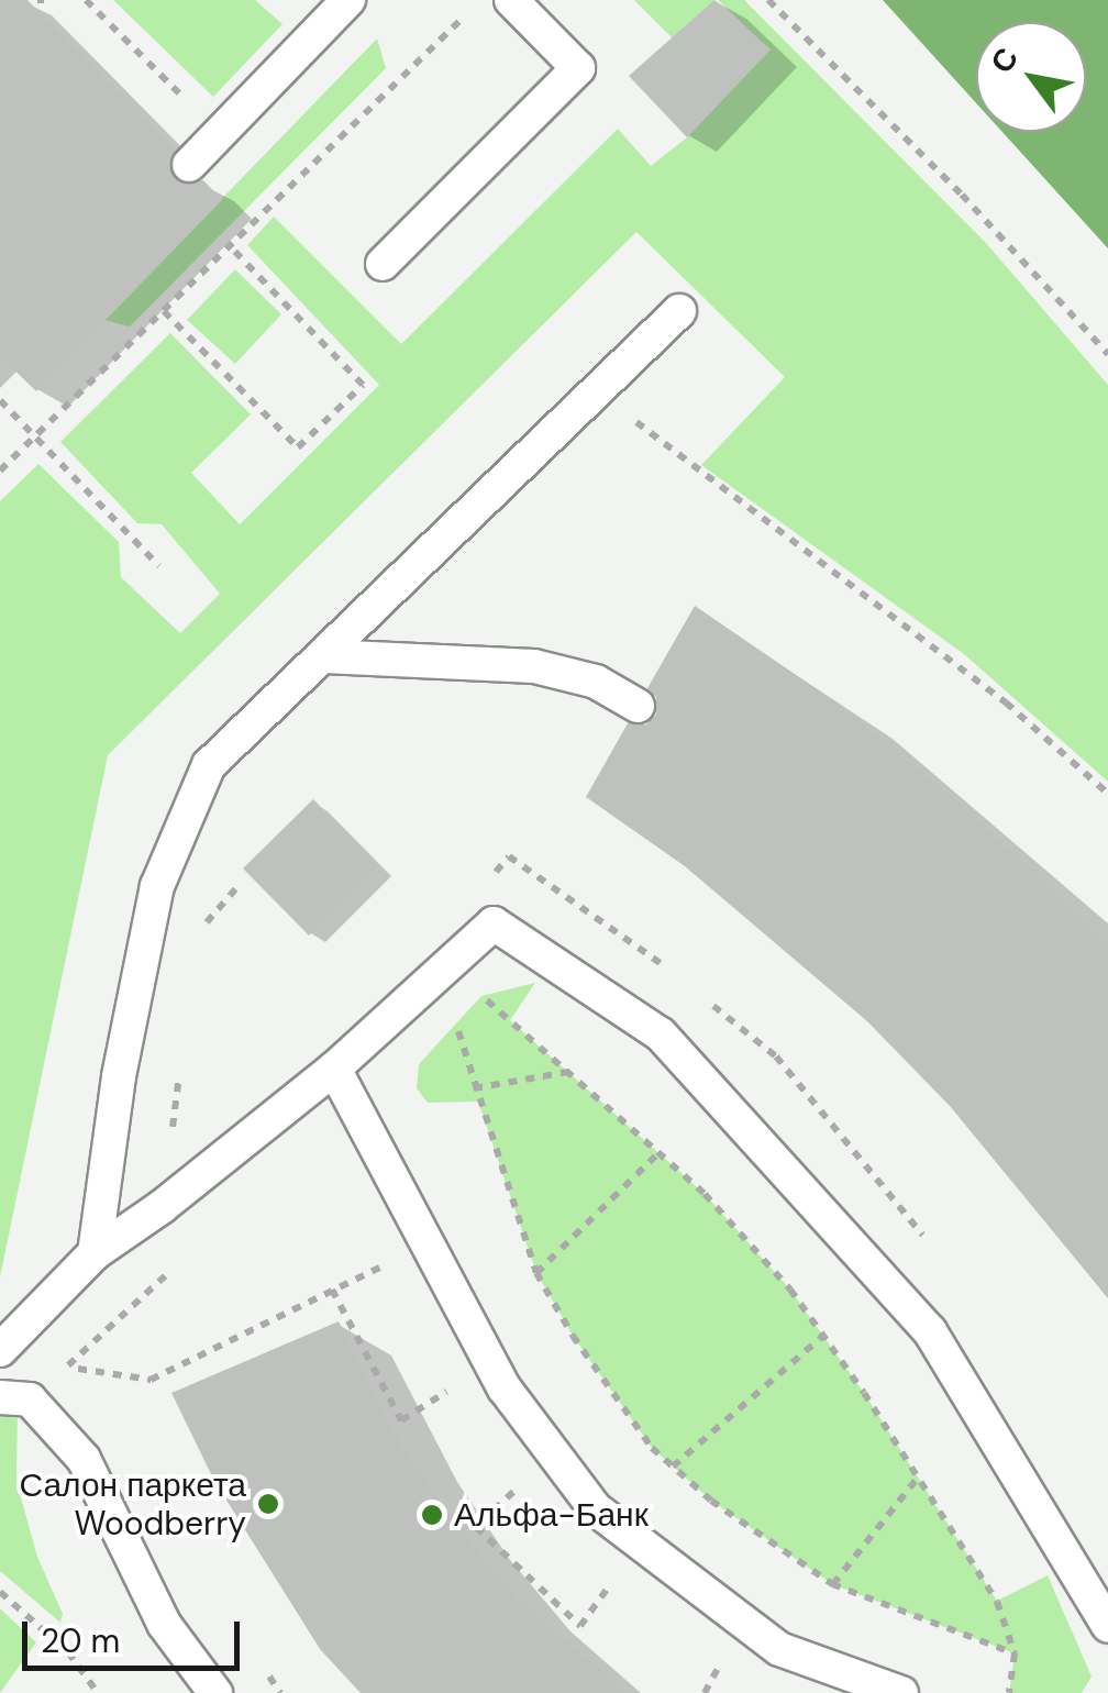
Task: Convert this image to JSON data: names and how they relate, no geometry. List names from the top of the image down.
{
  "places": ["Салон паркета Woodberry", "Альфа-Банк"],
  "scale_bar": "20 m",
  "north": "top left"
}
